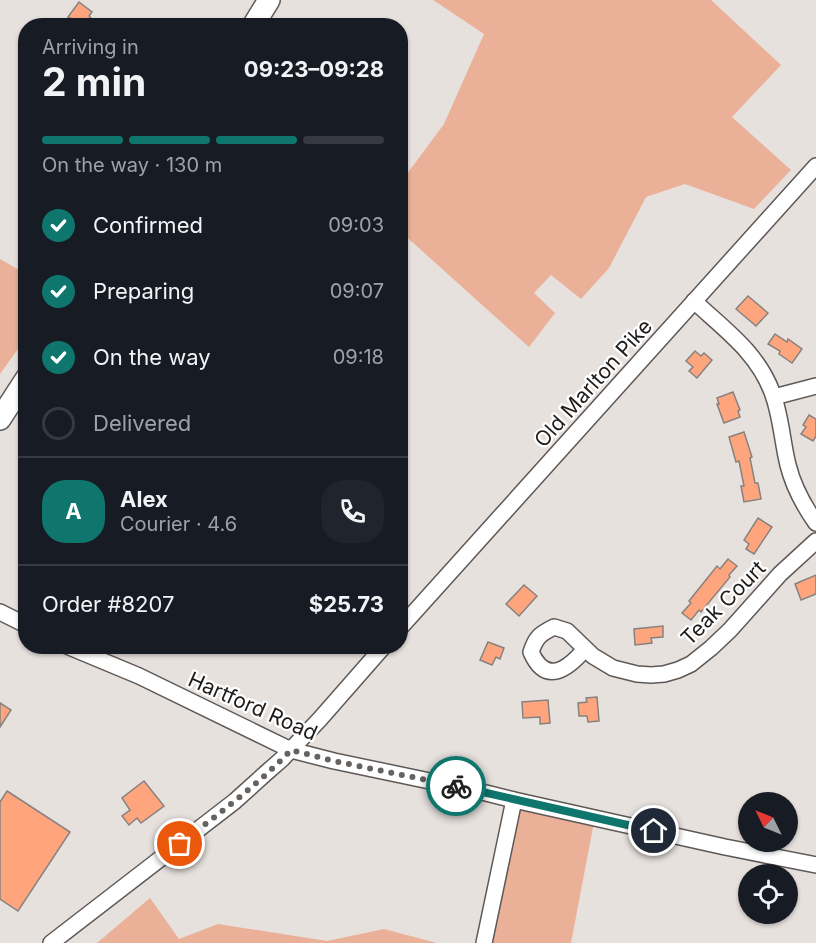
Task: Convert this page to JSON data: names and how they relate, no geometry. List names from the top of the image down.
{
  "streets": {
    "street": ["Old Marlton Pike", "Teak Court", "Hartford Road"]
  },
  "north": "top left",
  "page": {
    "heading": ["2 min", "Arriving in", "09:23–09:28"],
    "panel": [
      "Alex",
      "Courier · 4.6",
      "Order #8207",
      "$25.73"
    ],
    "bar": "On the way · 130 m",
    "list": [
      ["Confirmed", "09:03"],
      ["Preparing", "09:07"],
      ["On the way", "09:18"],
      "Delivered"
    ],
    "round": "A"
  }
}
